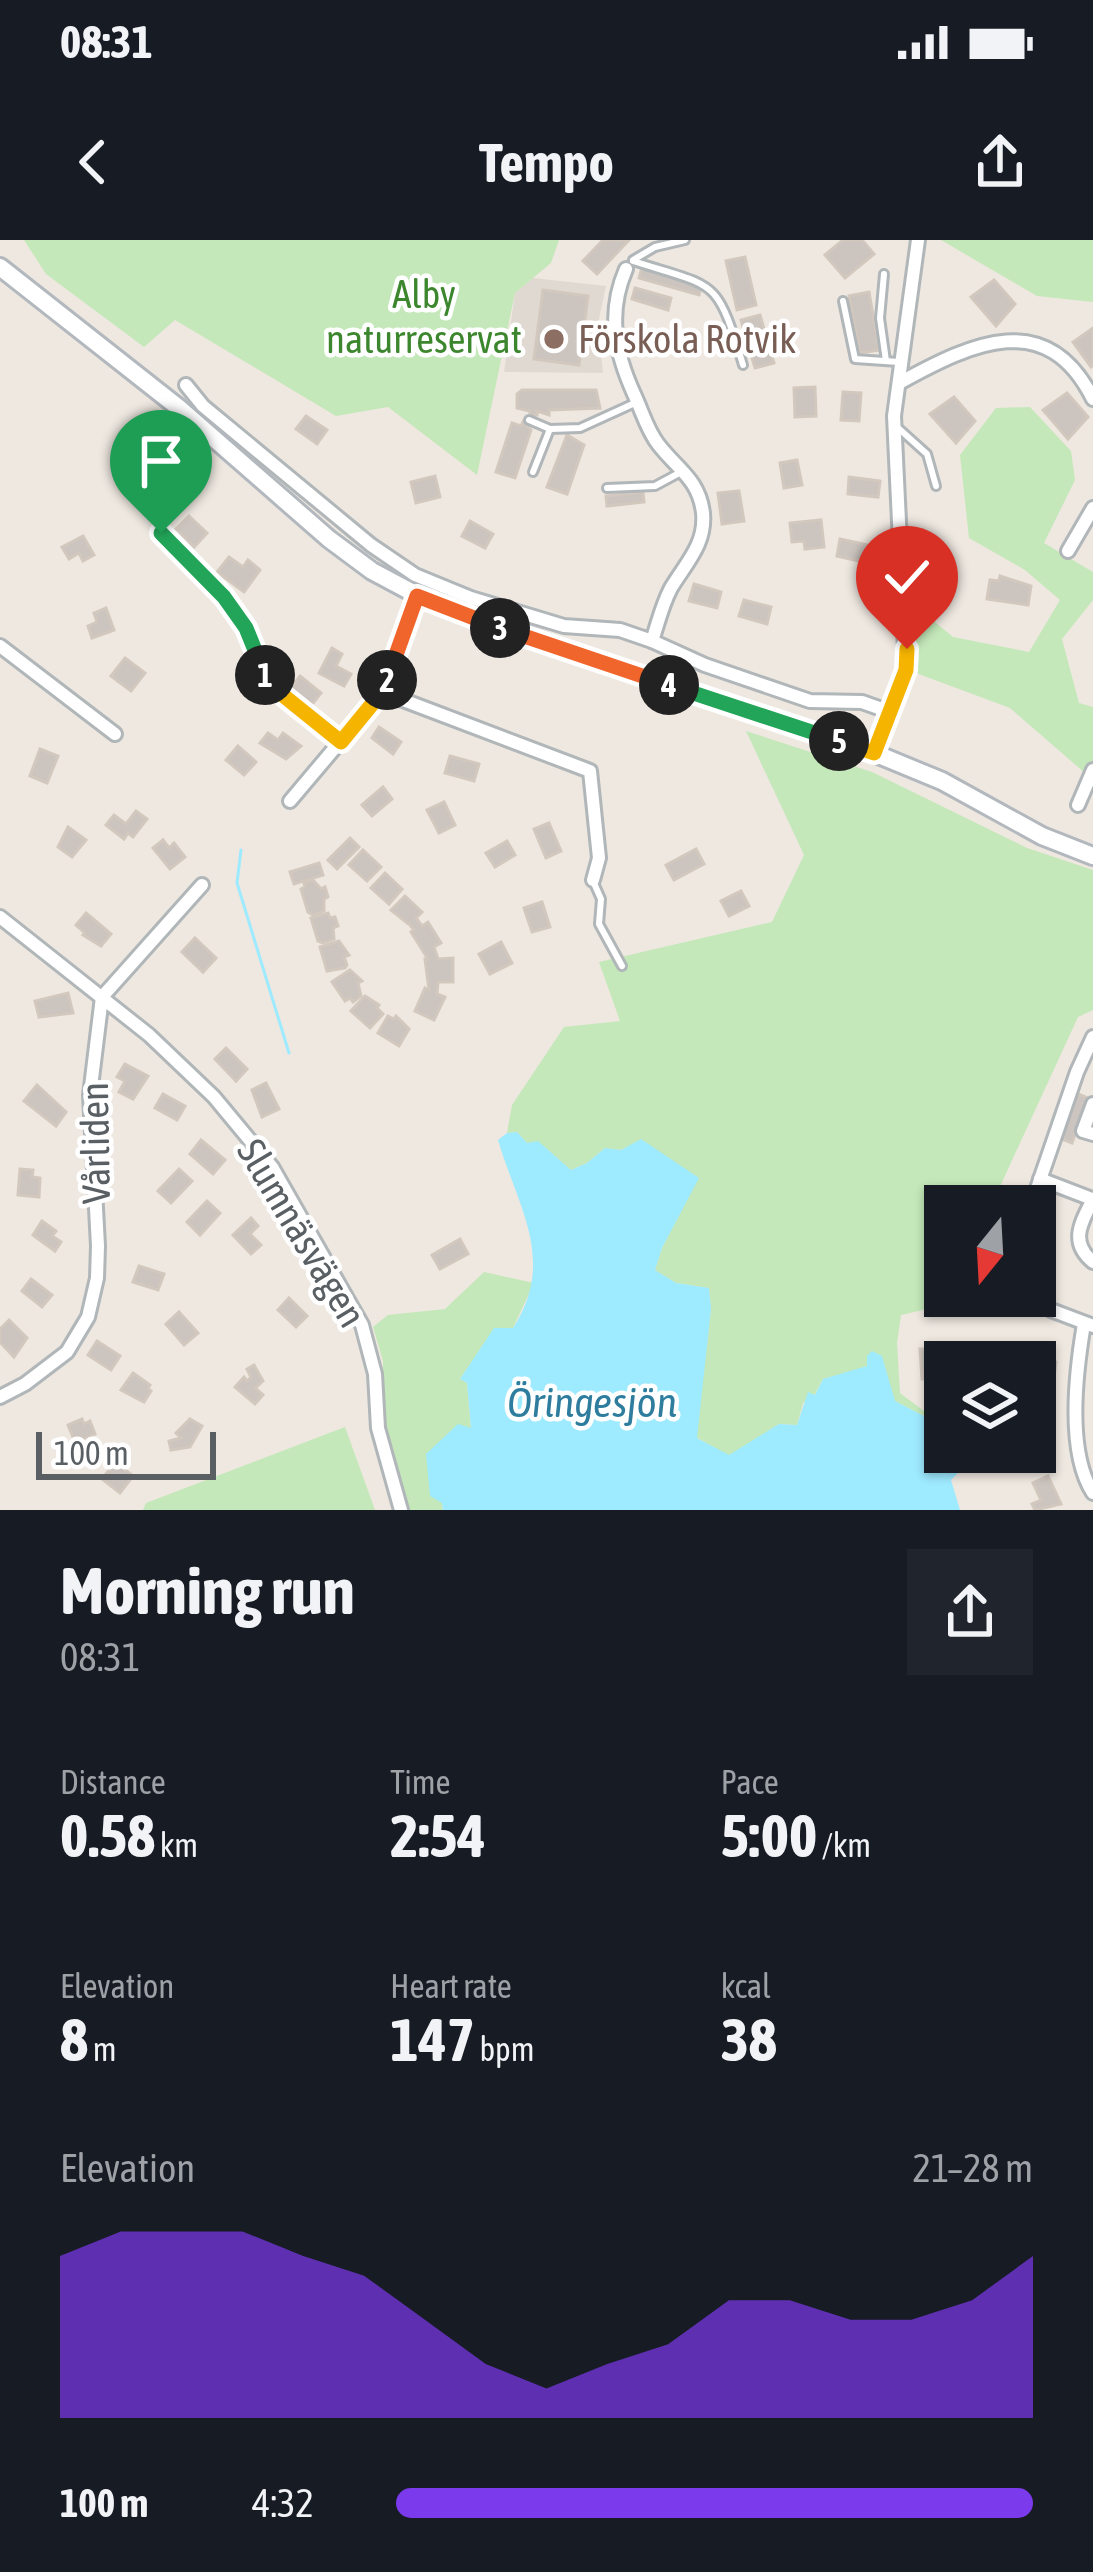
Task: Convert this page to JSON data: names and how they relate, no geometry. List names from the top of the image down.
{
  "streets": {
    "street": ["Vårliden", "Slumnäsvägen"]
  },
  "crossings": [
    ["Vårliden", "Slumnäsvägen"]
  ],
  "water": ["Öringesjön"],
  "parks": ["Alby naturreservat"],
  "places": ["Förskola Rotvik"],
  "scale_bar": "100 m",
  "north": "bottom",
  "page": {
    "status": "08:31",
    "header": "Tempo",
    "pins": [
      "3",
      "1",
      "2",
      "4",
      "5"
    ],
    "scale": "100 m",
    "heading": ["Morning run", "08:31"],
    "stats": [
      ["Distance", "0.58 km"],
      ["Time", "2:54"],
      ["Pace", "5:00 /km"],
      ["Elevation", "8 m"],
      ["Heart rate", "147 bpm"],
      ["kcal", "38"]
    ],
    "chart": ["Elevation", "21–28 m"],
    "list": [
      {
        "name": "100 m",
        "note": "4:32"
      }
    ]
  }
}
